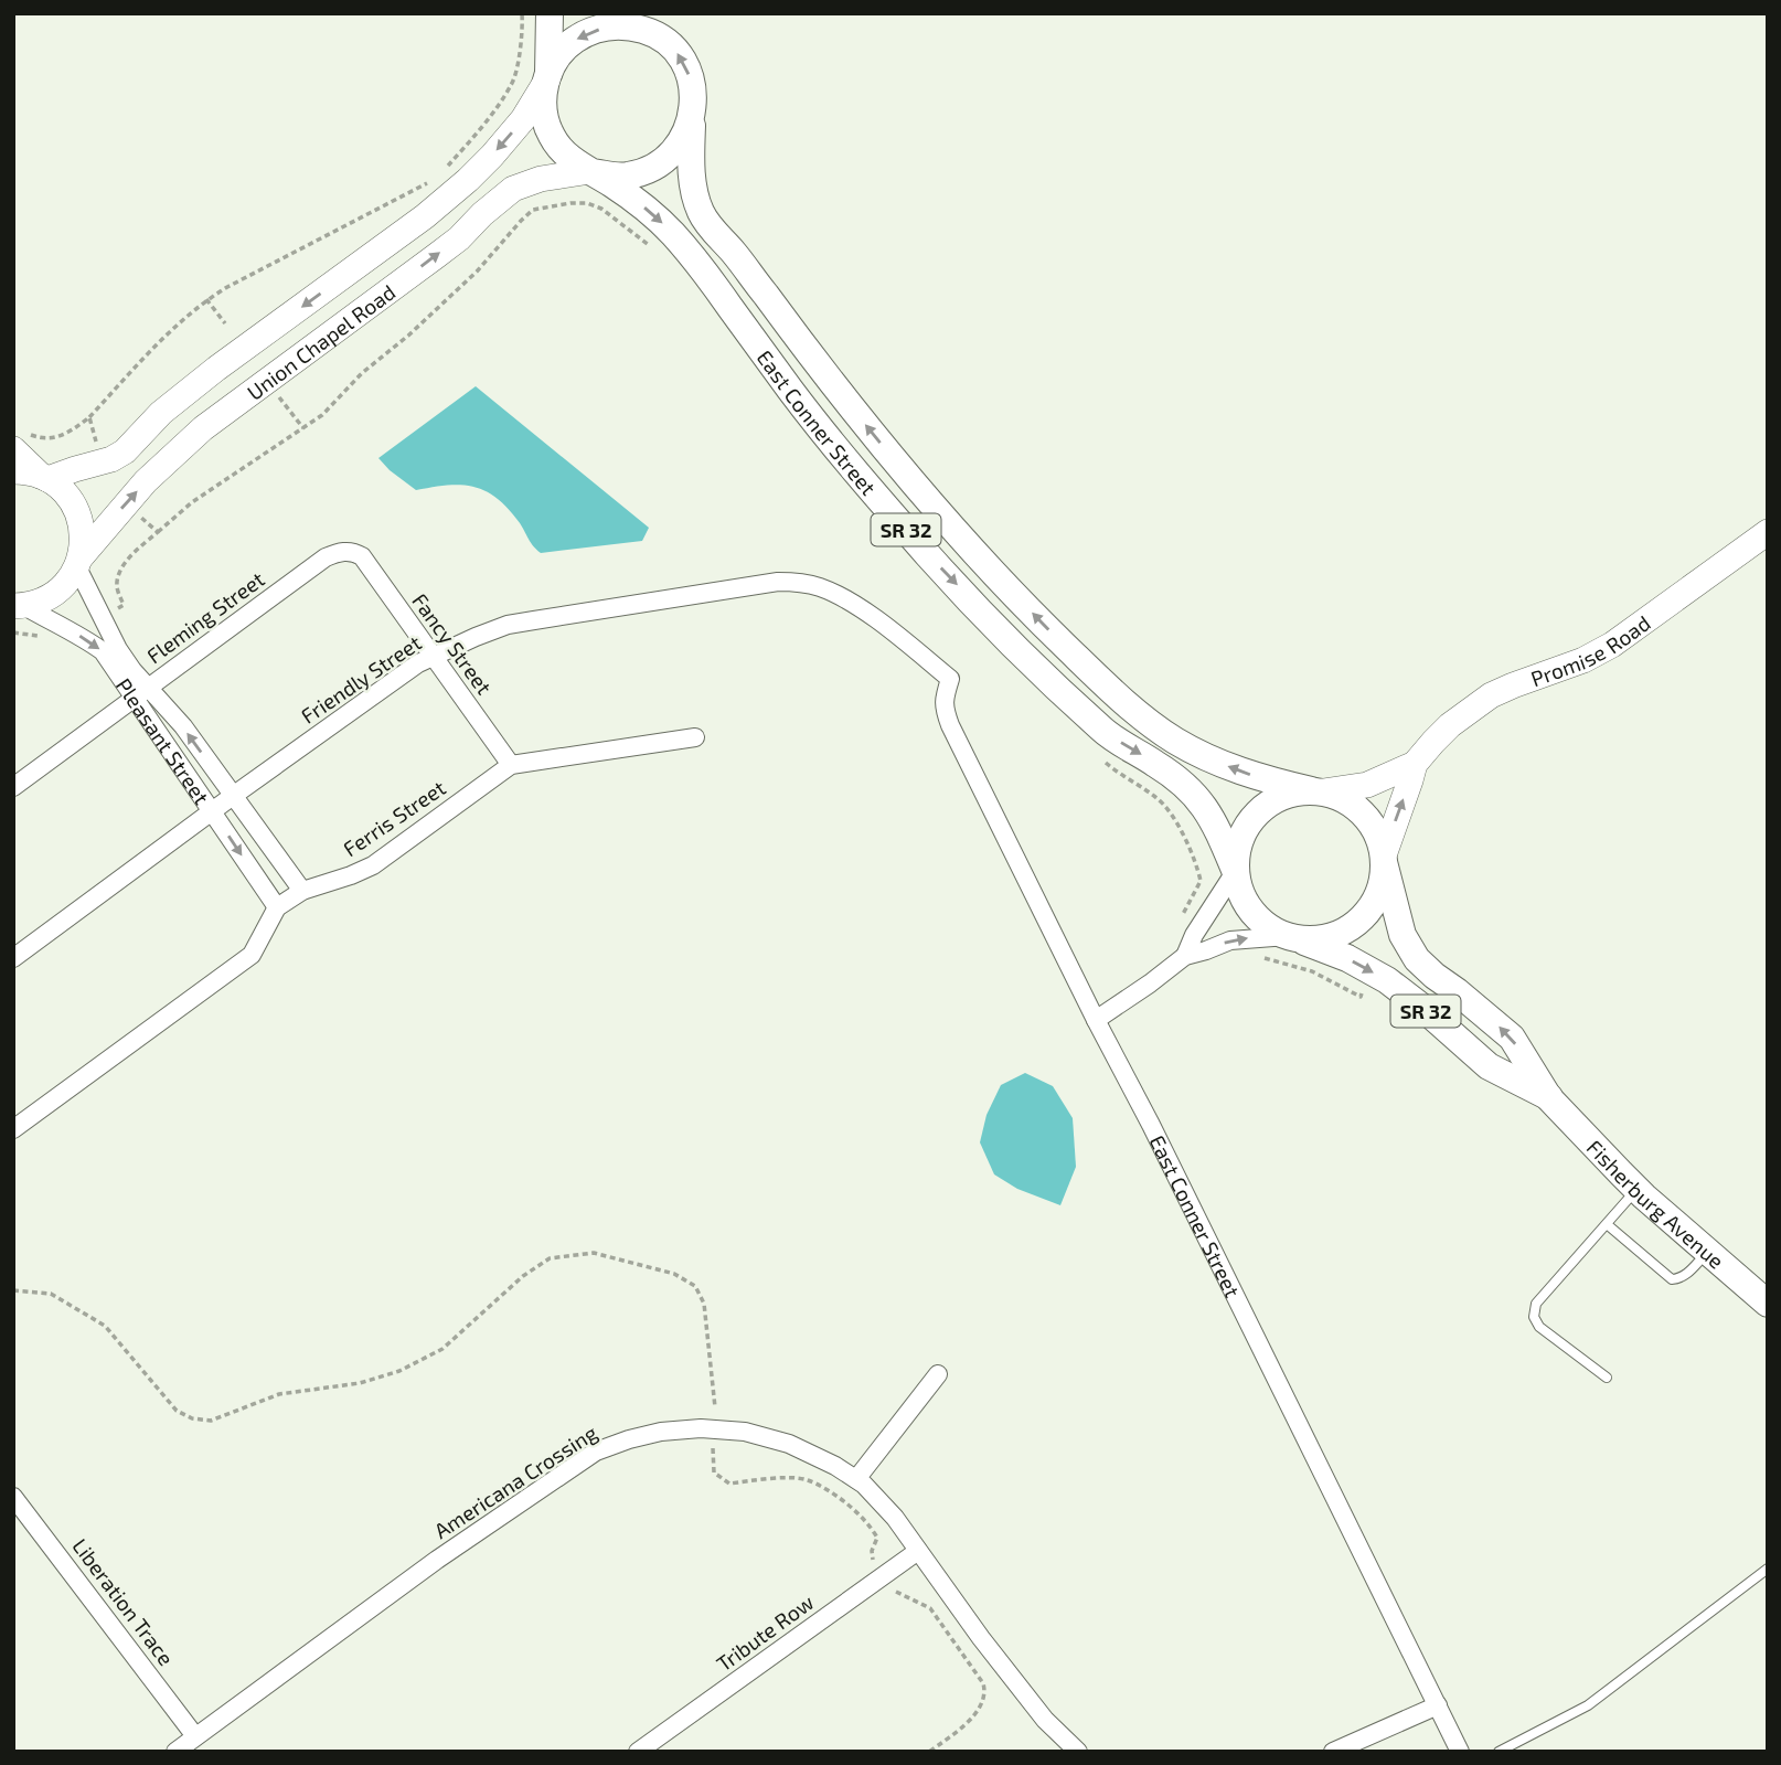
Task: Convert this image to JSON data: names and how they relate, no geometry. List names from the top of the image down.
{
  "streets": {
    "main road": [
      "Union Chapel Road",
      "East Conner Street",
      "SR 32",
      "Promise Road",
      "Fisherburg Avenue"
    ],
    "street": [
      "Fleming Street",
      "Fancy Street",
      "Friendly Street",
      "Pleasant Street",
      "Ferris Street",
      "Americana Crossing",
      "Liberation Trace",
      "Tribute Row"
    ]
  },
  "crossings": [
    ["Union Chapel Road", "East Conner Street"],
    ["Union Chapel Road", "SR 32"],
    ["Union Chapel Road", "Pleasant Street"],
    ["East Conner Street", "SR 32"],
    ["East Conner Street", "Promise Road"],
    ["East Conner Street", "Friendly Street"],
    ["East Conner Street", "Fisherburg Avenue"],
    ["Fleming Street", "Fancy Street"],
    ["Fleming Street", "Pleasant Street"],
    ["Fancy Street", "Friendly Street"],
    ["Fancy Street", "Ferris Street"],
    ["Promise Road", "Fisherburg Avenue"],
    ["Friendly Street", "Pleasant Street"],
    ["Pleasant Street", "Ferris Street"],
    ["Americana Crossing", "Liberation Trace"],
    ["Americana Crossing", "Tribute Row"]
  ]
}
